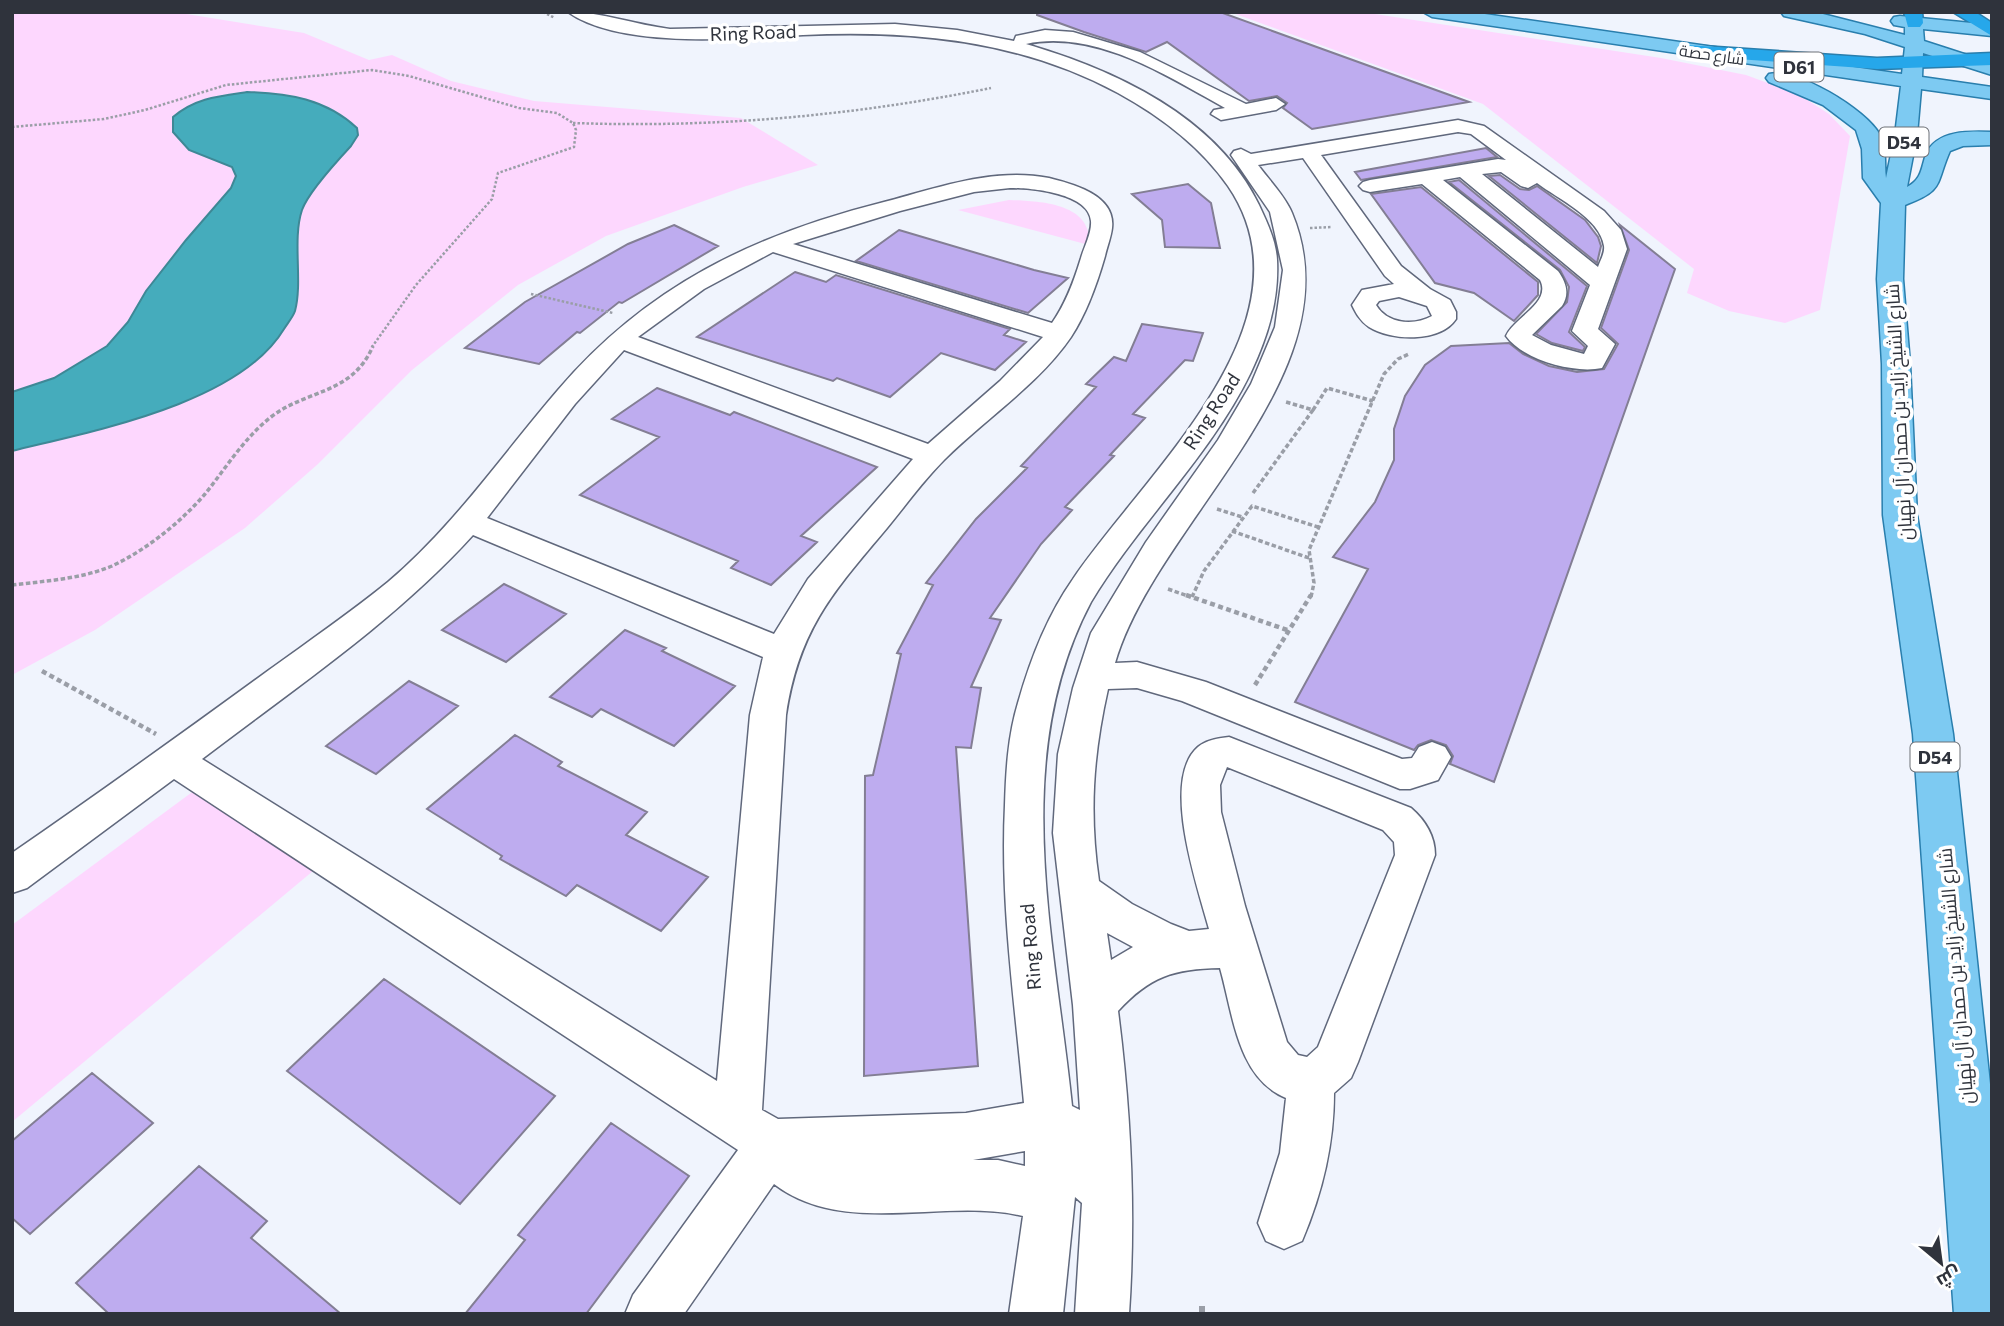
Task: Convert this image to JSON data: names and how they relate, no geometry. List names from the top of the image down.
{
  "streets": {
    "main road": [
      "شارع حصة",
      "D61",
      "D54",
      "شارع الشيخ زايد بن حمدان آل نهيان"
    ],
    "street": ["Ring Road"]
  },
  "crossings": [
    ["شارع حصة", "شارع الشيخ زايد بن حمدان آل نهيان"]
  ],
  "north": "bottom right"
}
